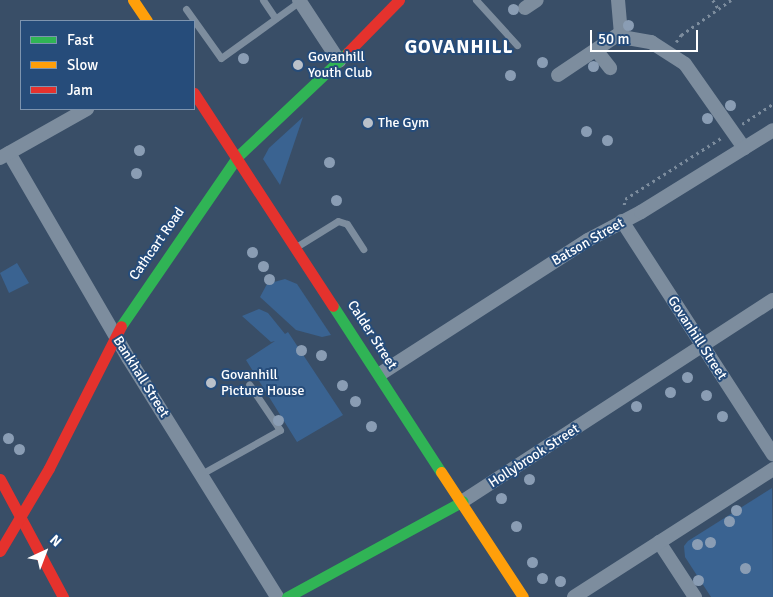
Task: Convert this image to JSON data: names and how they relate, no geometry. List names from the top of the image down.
{
  "streets": {
    "street": [
      "Batson Street",
      "Cathcart Road",
      "Calder Street",
      "Govanhill Street",
      "Bankhall Street",
      "Hollybrook Street"
    ]
  },
  "crossings": [
    ["Batson Street", "Calder Street"],
    ["Batson Street", "Govanhill Street"],
    ["Cathcart Road", "Calder Street"],
    ["Cathcart Road", "Bankhall Street"],
    ["Calder Street", "Hollybrook Street"],
    ["Govanhill Street", "Hollybrook Street"]
  ],
  "districts": ["GOVANHILL"],
  "places": ["Govanhill Youth Club", "The Gym", "Govanhill Picture House"],
  "legend": ["Fast", "Slow", "Jam"],
  "scale_bar": "50 m",
  "north": "top right"
}
